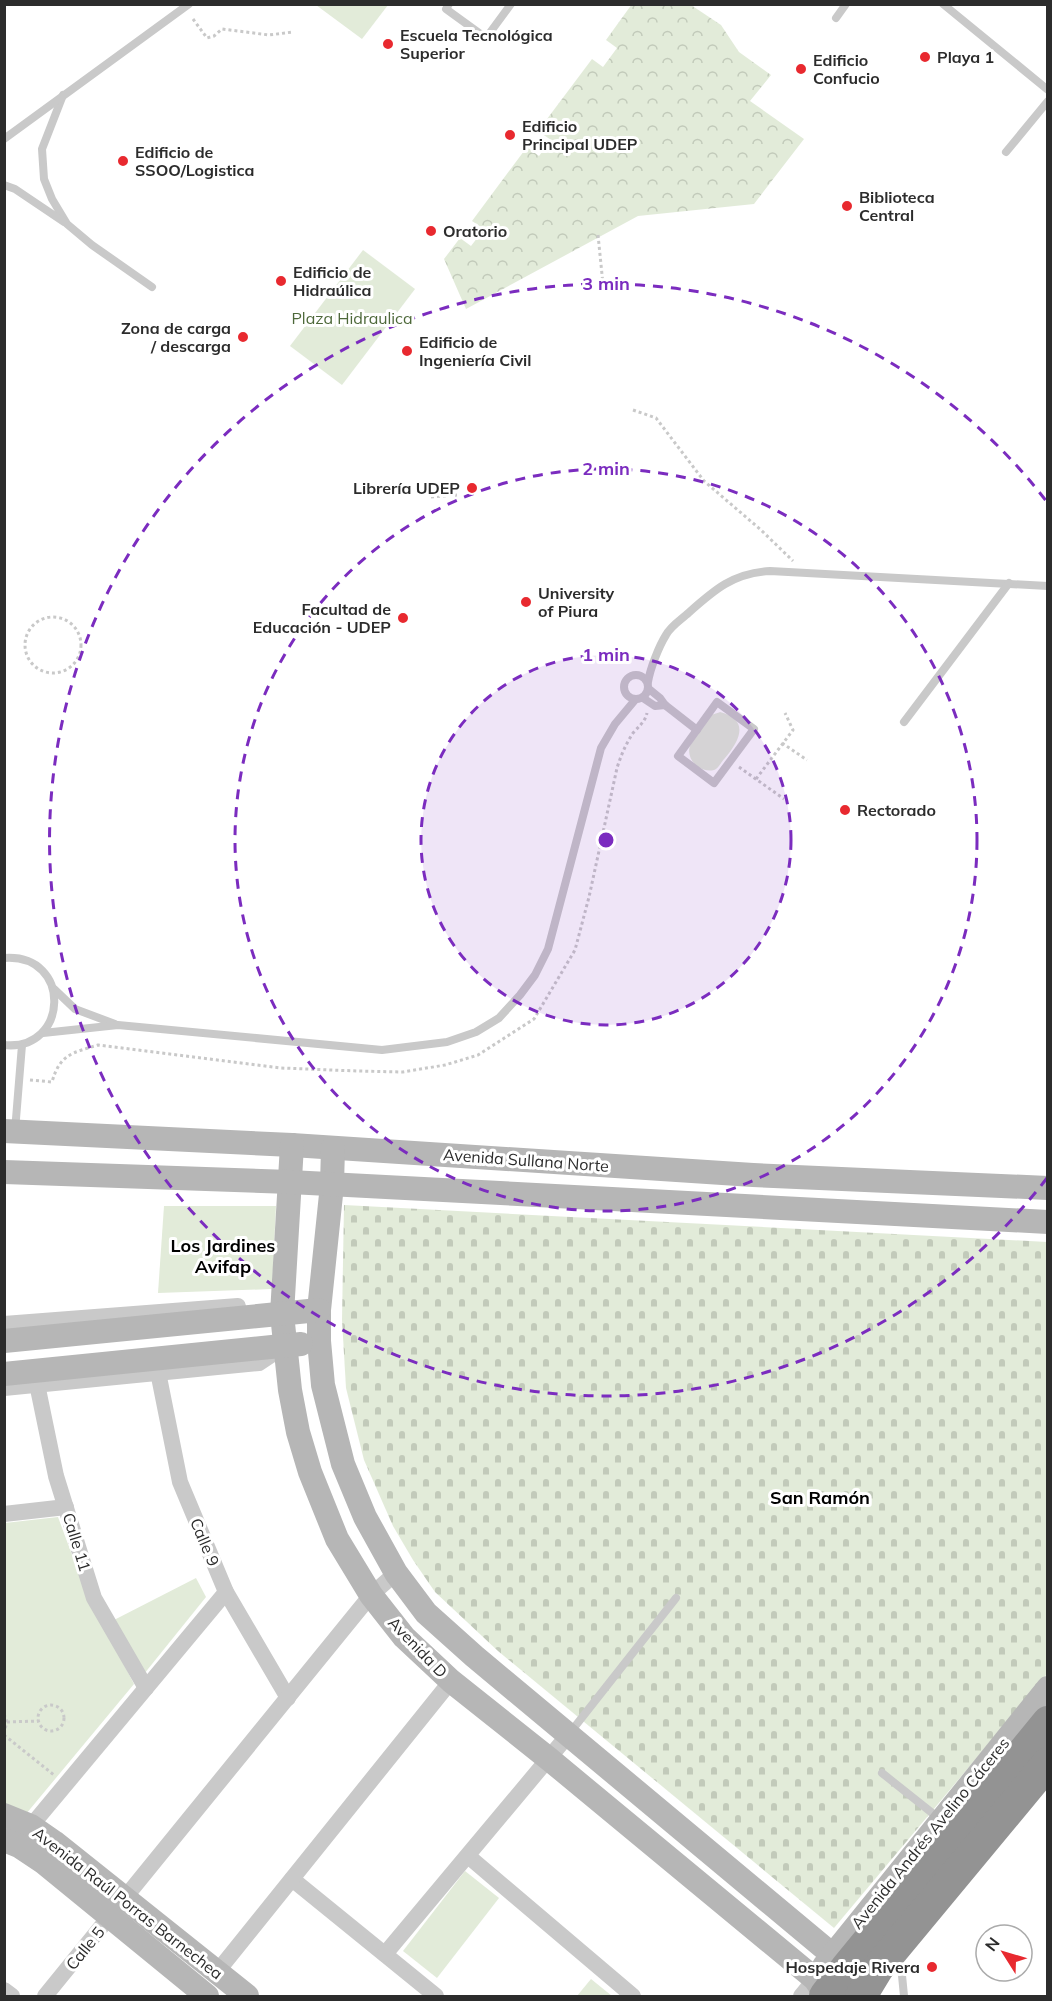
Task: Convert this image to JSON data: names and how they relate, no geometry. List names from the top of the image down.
{
  "streets": {
    "highway": ["Avenida Andrés Avelino Cáceres"],
    "main road": ["Avenida Sullana Norte", "Avenida D", "Avenida Raúl Porras Barnechea"],
    "street": ["Calle 11", "Calle 9", "Calle 5"]
  },
  "crossings": [
    ["Avenida Sullana Norte", "Avenida D"],
    ["Calle 9", "Calle 5"],
    ["Avenida D", "Avenida Andrés Avelino Cáceres"],
    ["Avenida D", "Calle 5"],
    ["Avenida Raúl Porras Barnechea", "Calle 5"]
  ],
  "districts": ["Los Jardines Avifap", "San Ramón"],
  "parks": ["Plaza Hidraulica"],
  "places": [
    "Escuela Tecnológica Superior",
    "Playa 1",
    "Edificio Confucio",
    "Edificio Principal UDEP",
    "Edificio de SSOO/Logistica",
    "Biblioteca Central",
    "Oratorio",
    "Edificio de Hidraúlica",
    "Zona de carga / descarga",
    "Edificio de Ingeniería Civil",
    "Librería UDEP",
    "University of Piura",
    "Facultad de Educación - UDEP",
    "Rectorado",
    "Hospedaje Rivera"
  ],
  "north": "top left",
  "rings": ["3 min", "2 min", "1 min"]
}
